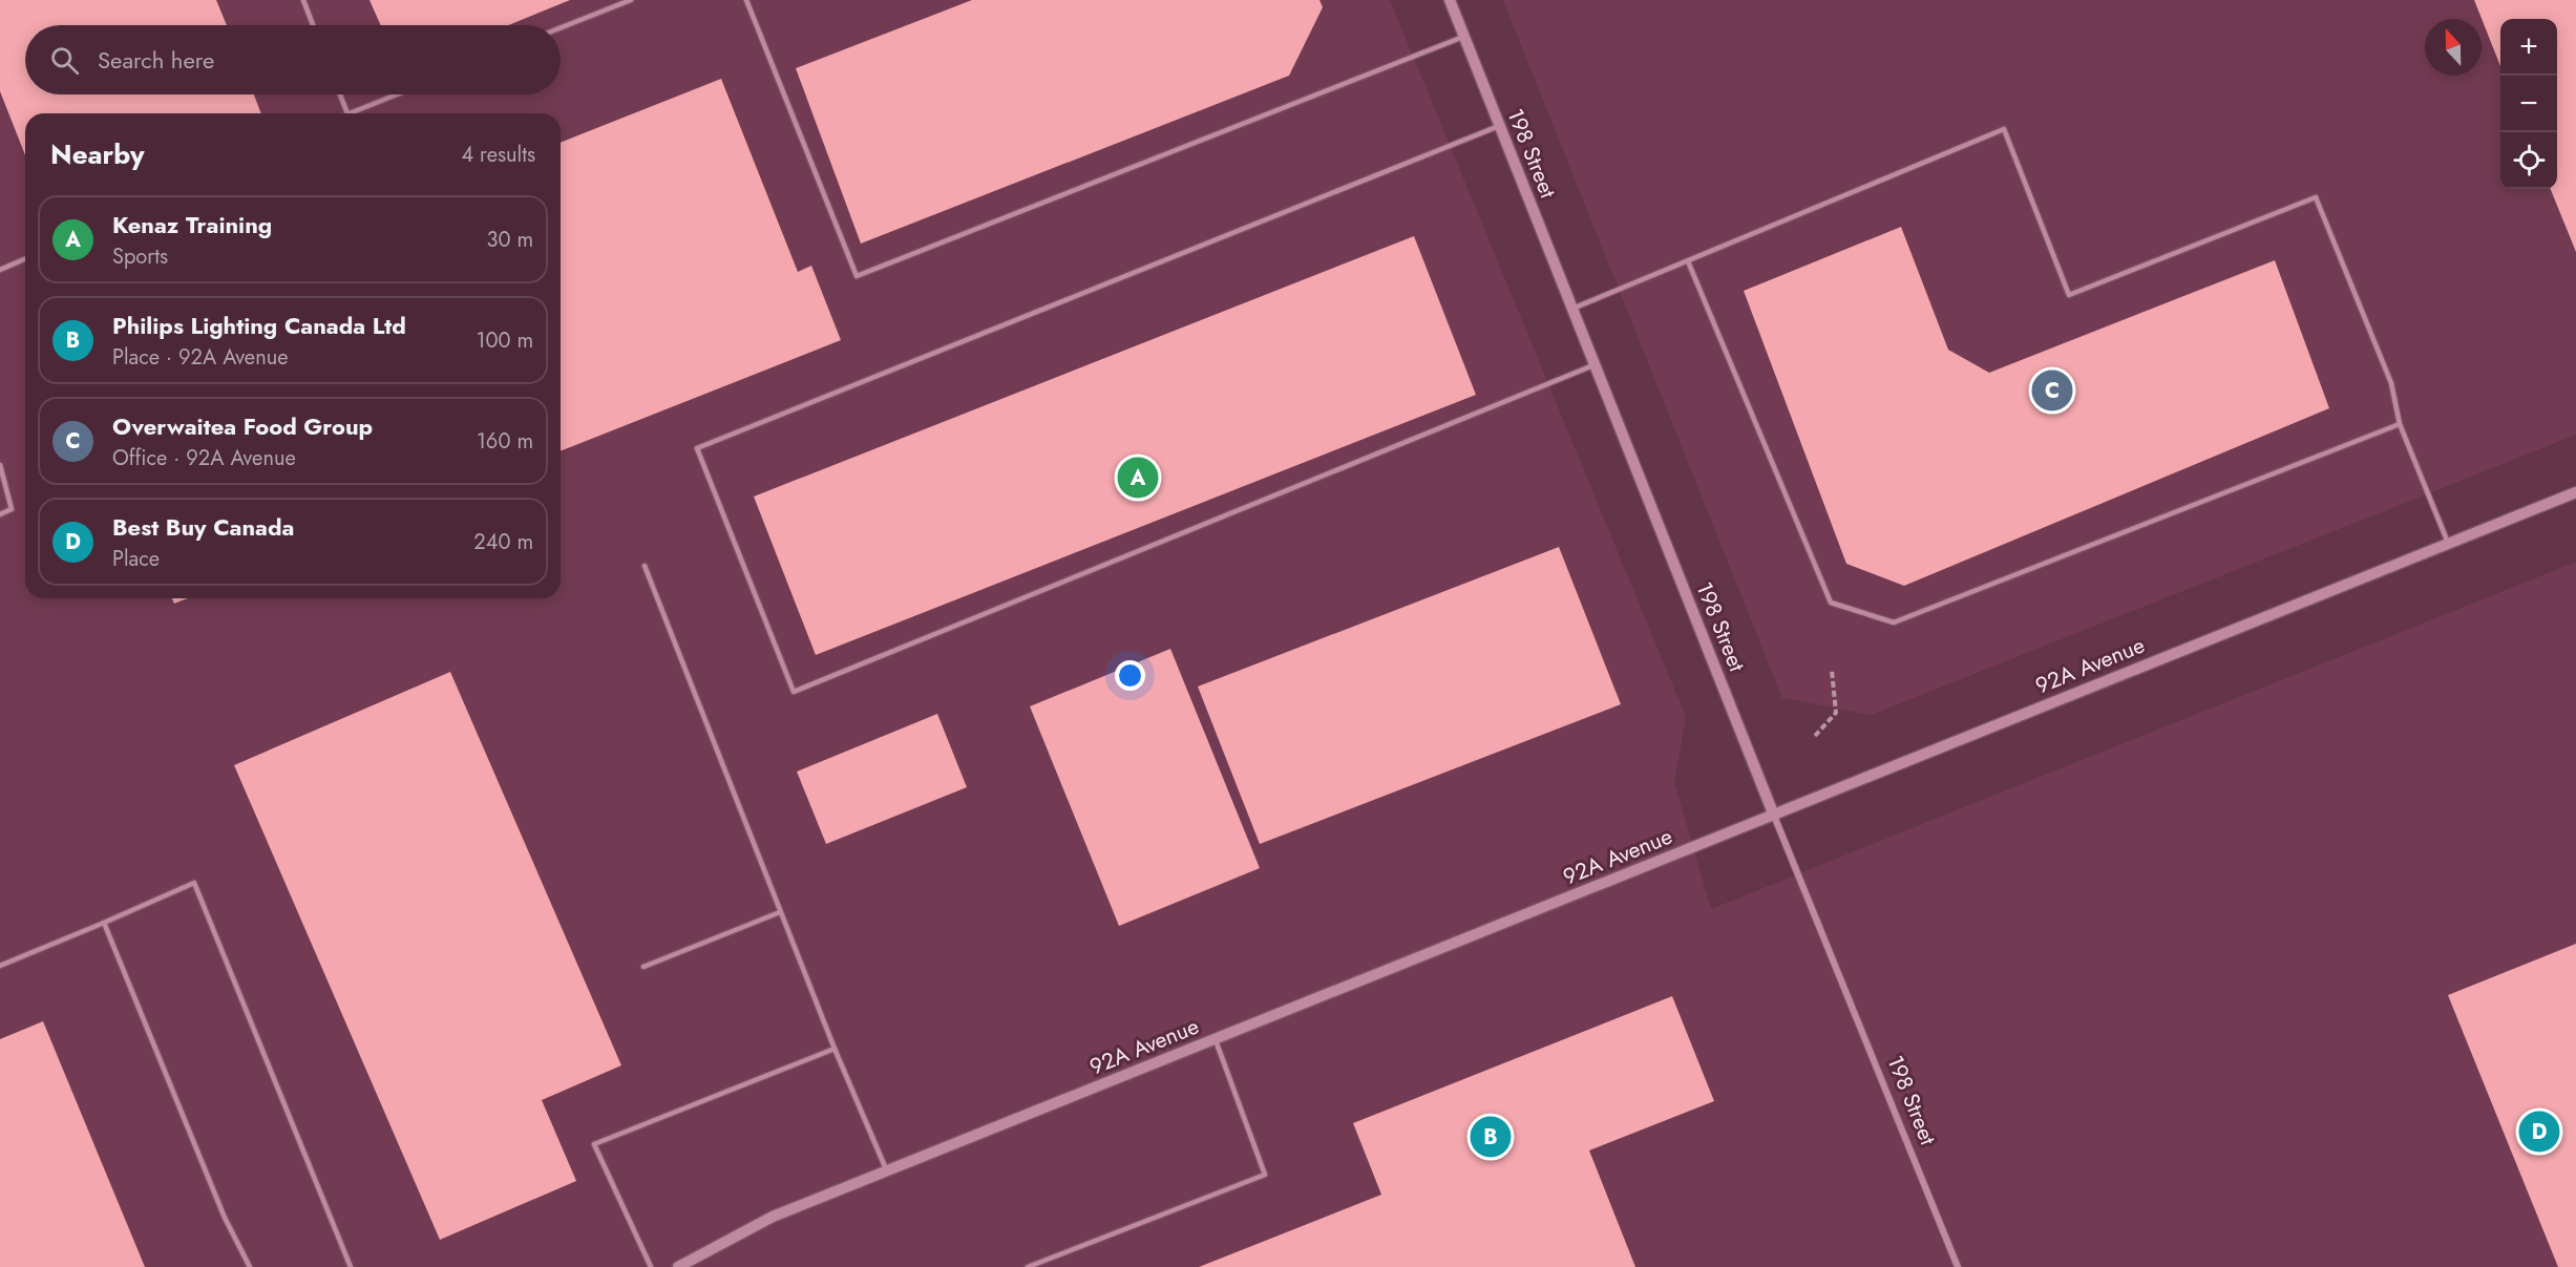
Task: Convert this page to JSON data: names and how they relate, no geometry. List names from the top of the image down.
{
  "streets": {
    "street": ["198 Street", "92A Avenue"]
  },
  "crossings": [
    ["198 Street", "92A Avenue"]
  ],
  "north": "top",
  "page": {
    "map_buttons": ["+", "−"],
    "search": "Search here",
    "heading": ["Nearby", "4 results"],
    "list": [
      {
        "mark": "A",
        "name": "Kenaz Training",
        "note": "Sports",
        "value": "30 m"
      },
      {
        "mark": "B",
        "name": "Philips Lighting Canada Ltd",
        "note": "Place · 92A Avenue",
        "value": "100 m"
      },
      {
        "mark": "C",
        "name": "Overwaitea Food Group",
        "note": "Office · 92A Avenue",
        "value": "160 m"
      },
      {
        "mark": "D",
        "name": "Best Buy Canada",
        "note": "Place",
        "value": "240 m"
      }
    ],
    "pins": [
      "C",
      "A",
      "D",
      "B"
    ]
  }
}
